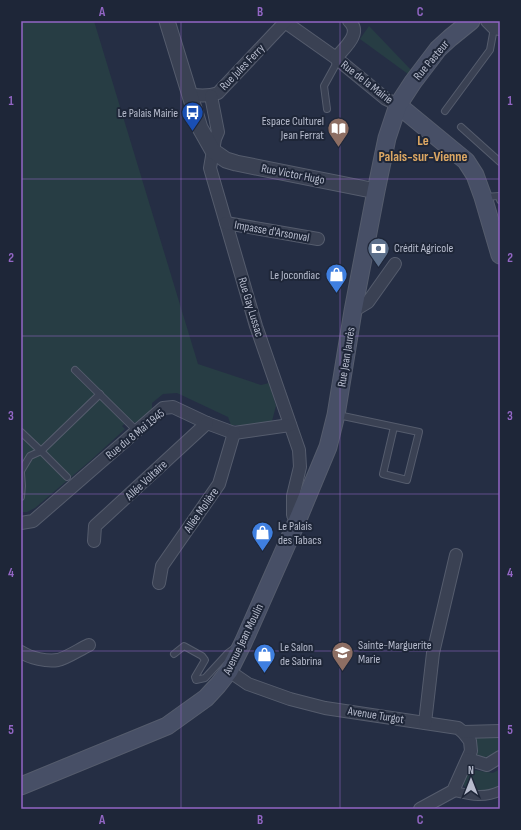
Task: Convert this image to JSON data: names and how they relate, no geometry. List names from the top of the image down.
{
  "streets": {
    "main road": ["Rue Pasteur", "Rue Jean Jaurès", "Avenue Jean Moulin"],
    "street": [
      "Rue Jules Ferry",
      "Rue de la Mairie",
      "Rue Victor Hugo",
      "Impasse d'Arsonval",
      "Rue Gay Lussac",
      "Rue du 8 Mai 1945",
      "Allée Voltaire",
      "Allée Molière",
      "Avenue Turgot"
    ]
  },
  "crossings": [
    ["Rue Pasteur", "Rue de la Mairie"],
    ["Rue Pasteur", "Rue Victor Hugo"],
    ["Rue Pasteur", "Rue Jean Jaurès"],
    ["Rue Jules Ferry", "Rue de la Mairie"],
    ["Rue Jules Ferry", "Rue Gay Lussac"],
    ["Rue Victor Hugo", "Rue Gay Lussac"],
    ["Rue Victor Hugo", "Rue Jean Jaurès"],
    ["Impasse d'Arsonval", "Rue Gay Lussac"],
    ["Rue Gay Lussac", "Rue Jean Jaurès"],
    ["Rue Gay Lussac", "Rue du 8 Mai 1945"],
    ["Rue Gay Lussac", "Avenue Jean Moulin"],
    ["Rue Jean Jaurès", "Avenue Jean Moulin"],
    ["Rue du 8 Mai 1945", "Allée Voltaire"],
    ["Rue du 8 Mai 1945", "Allée Molière"],
    ["Avenue Jean Moulin", "Avenue Turgot"]
  ],
  "districts": ["Le Palais-sur-Vienne"],
  "places": {
    "bus stop": ["Le Palais Mairie"],
    "library": ["Espace Culturel Jean Ferrat"],
    "bank": ["Crédit Agricole"],
    "shop": ["Le Jocondiac", "Le Palais des Tabacs", "Le Salon de Sabrina"],
    "school or university": ["Sainte-Marguerite Marie"]
  },
  "north": "top",
  "grid": {
    "columns": ["A", "B", "C"],
    "rows": [
      "1",
      "2",
      "3",
      "4",
      "5"
    ]
  }
}
